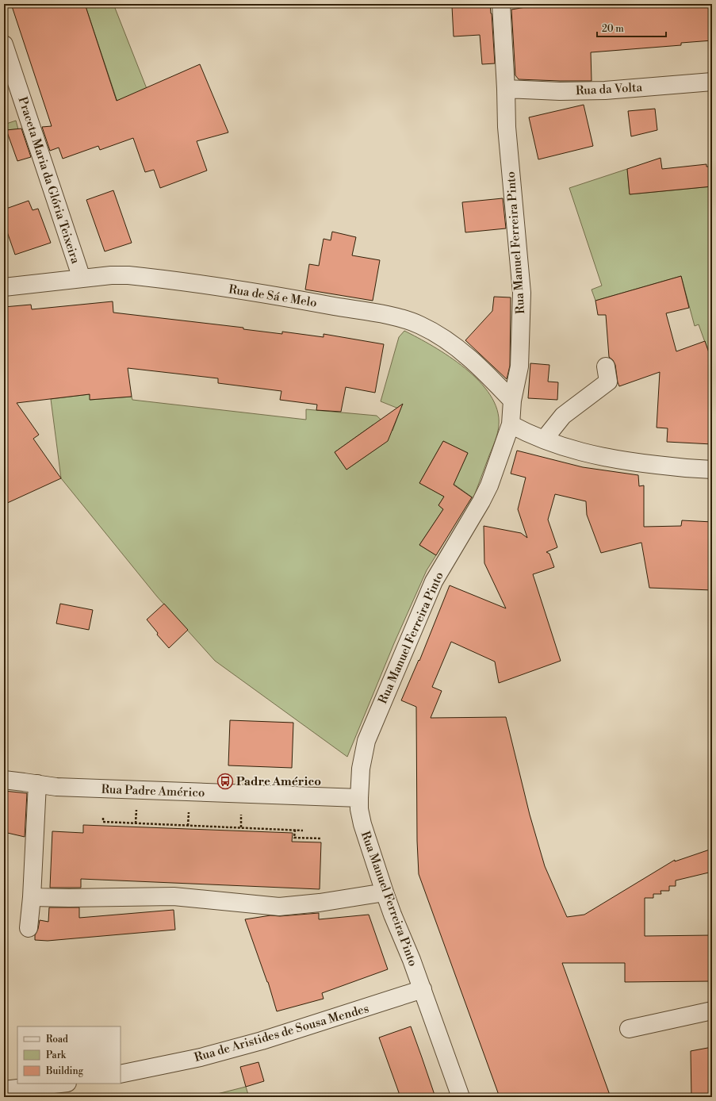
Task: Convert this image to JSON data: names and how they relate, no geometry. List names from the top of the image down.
{
  "streets": {
    "street": [
      "Rua da Volta",
      "Praceta Maria da Glória Teixeira",
      "Rua Manuel Ferreira Pinto",
      "Rua de Sá e Melo",
      "Rua Padre Américo",
      "Rua de Aristides de Sousa Mendes"
    ]
  },
  "crossings": [
    ["Rua da Volta", "Rua Manuel Ferreira Pinto"],
    ["Praceta Maria da Glória Teixeira", "Rua de Sá e Melo"],
    ["Rua Manuel Ferreira Pinto", "Rua de Sá e Melo"],
    ["Rua Manuel Ferreira Pinto", "Rua Padre Américo"],
    ["Rua Manuel Ferreira Pinto", "Rua de Aristides de Sousa Mendes"]
  ],
  "places": {
    "bus stop": ["Padre Américo"]
  },
  "legend": ["Road", "Park", "Building"],
  "scale_bar": "20 m"
}
